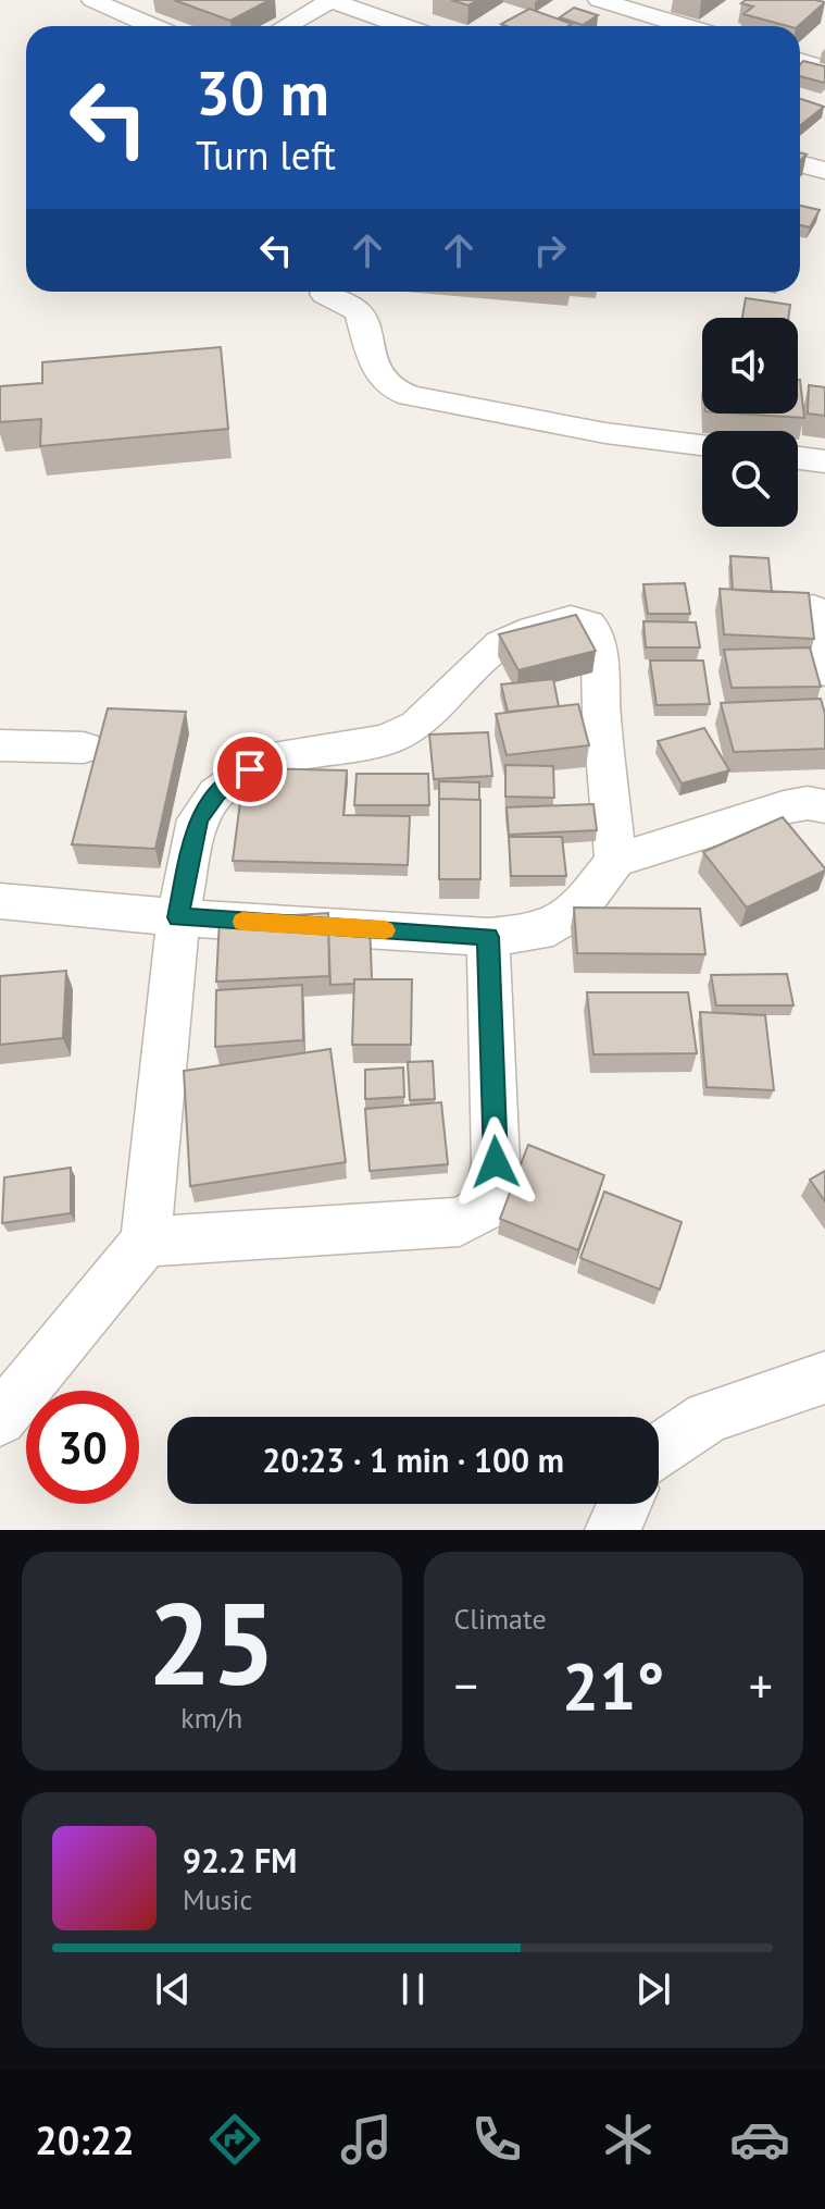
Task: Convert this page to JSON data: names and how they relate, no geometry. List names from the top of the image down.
{
  "page": {
    "turn": ["30 m", "Turn left"],
    "limit": "30",
    "trip": "20:23 · 1 min · 100 m",
    "tile": [
      ["25", "km/h"],
      "Climate"
    ],
    "heat": ["−", "21°", "+"],
    "song": ["92.2 FM", "Music"],
    "tabs": "20:22"
  }
}
